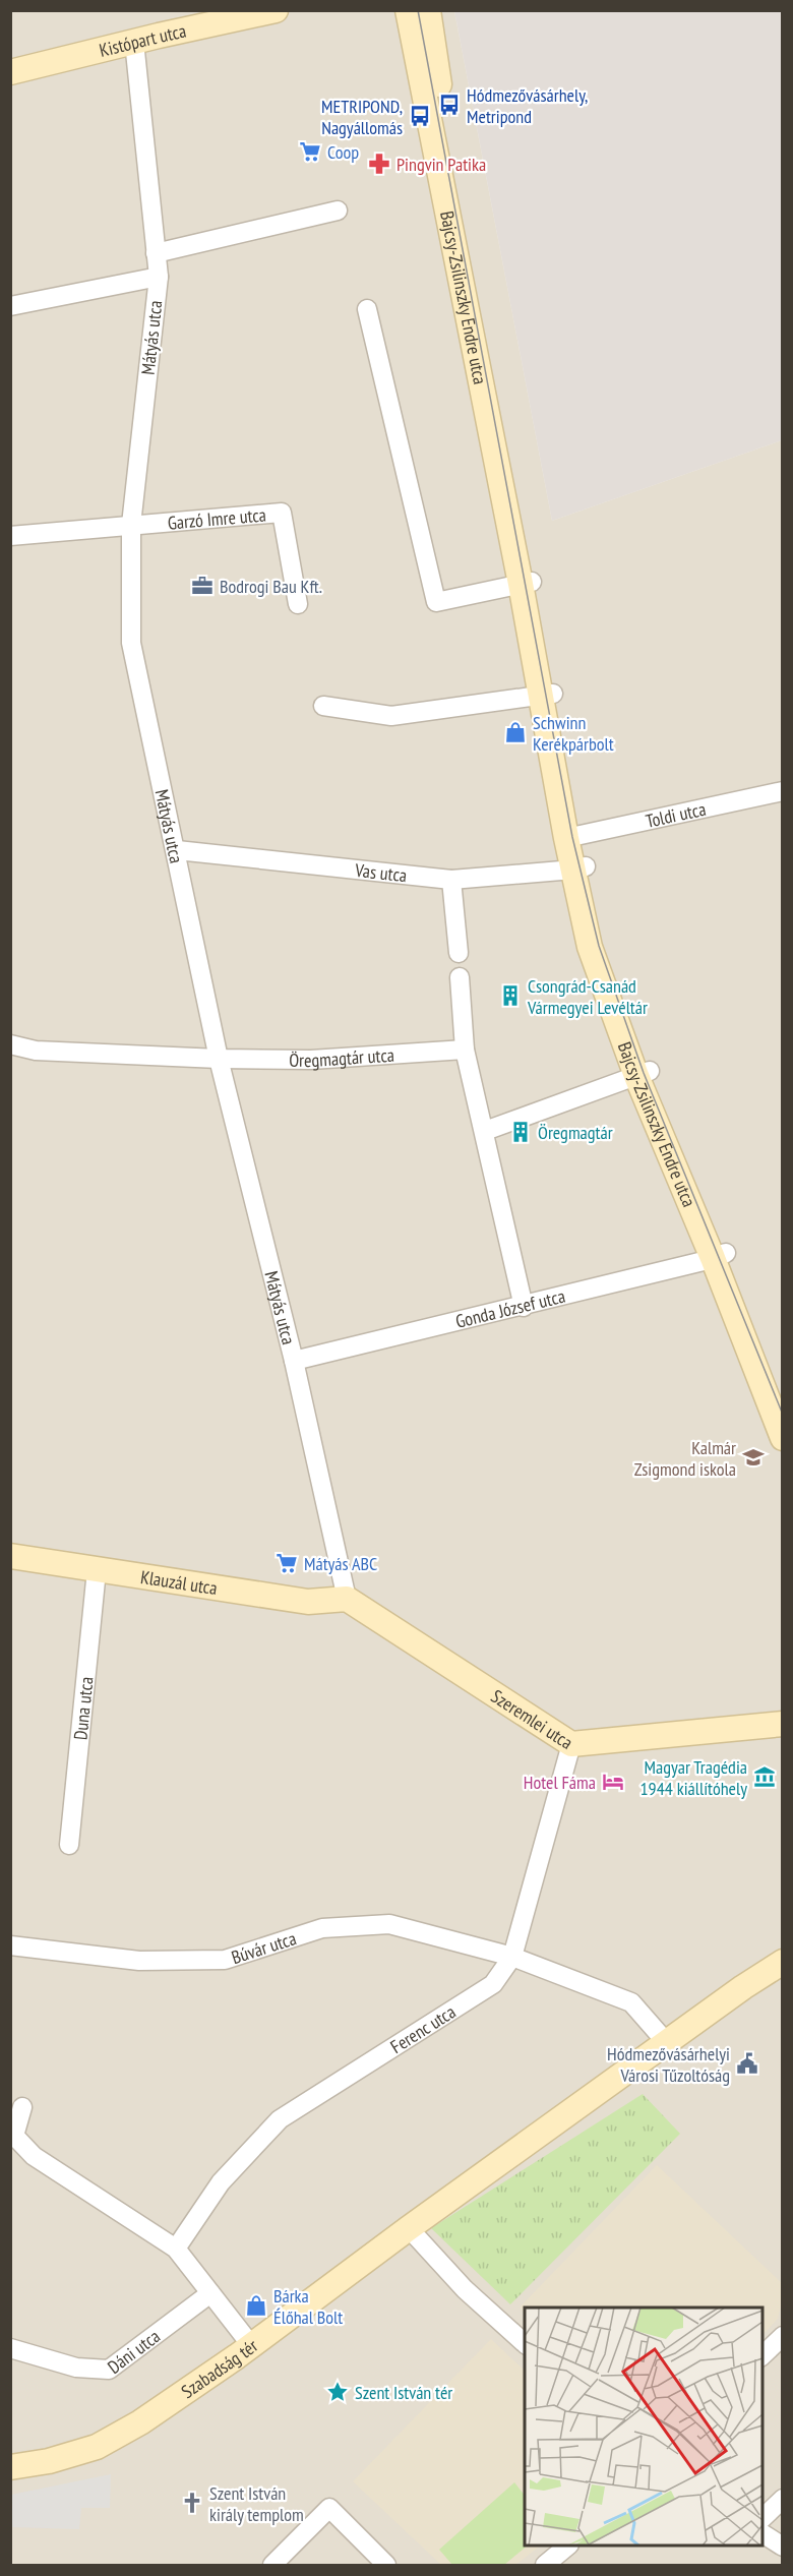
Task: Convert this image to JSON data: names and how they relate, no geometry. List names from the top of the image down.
{
  "streets": {
    "street": [
      "Kistópart utca",
      "Bajcsy-Zsilinszky Endre utca",
      "Mátyás utca",
      "Garzó Imre utca",
      "Toldi utca",
      "Vas utca",
      "Öregmagtár utca",
      "Gonda József utca",
      "Klauzál utca",
      "Duna utca",
      "Szeremlei utca",
      "Búvár utca",
      "Ferenc utca",
      "Dáni utca",
      "Szabadság tér"
    ]
  },
  "crossings": [
    ["Kistópart utca", "Mátyás utca"],
    ["Bajcsy-Zsilinszky Endre utca", "Toldi utca"],
    ["Bajcsy-Zsilinszky Endre utca", "Vas utca"],
    ["Bajcsy-Zsilinszky Endre utca", "Gonda József utca"],
    ["Mátyás utca", "Garzó Imre utca"],
    ["Mátyás utca", "Vas utca"],
    ["Mátyás utca", "Öregmagtár utca"],
    ["Mátyás utca", "Gonda József utca"],
    ["Mátyás utca", "Klauzál utca"],
    ["Mátyás utca", "Szeremlei utca"],
    ["Klauzál utca", "Duna utca"],
    ["Klauzál utca", "Szeremlei utca"],
    ["Szeremlei utca", "Ferenc utca"],
    ["Búvár utca", "Ferenc utca"]
  ],
  "places": {
    "bus stop": ["Hódmezővásárhely, Metripond", "METRIPOND, Nagyállomás"],
    "supermarket": ["Coop", "Mátyás ABC"],
    "pharmacy": ["Pingvin Patika"],
    "office": ["Bodrogi Bau Kft."],
    "shop": ["Schwinn Kerékpárbolt", "Bárka Élőhal Bolt"],
    "building": ["Csongrád-Csanád Vármegyei Levéltár", "Öregmagtár"],
    "school or university": ["Kalmár Zsigmond iskola"],
    "museum": ["Magyar Tragédia 1944 kiállítóhely"],
    "hotel": ["Hotel Fáma"],
    "public building": ["Hódmezővásárhelyi Városi Tűzoltóság"],
    "place": ["Szent István tér"],
    "church": ["Szent István király templom"]
  }
}
